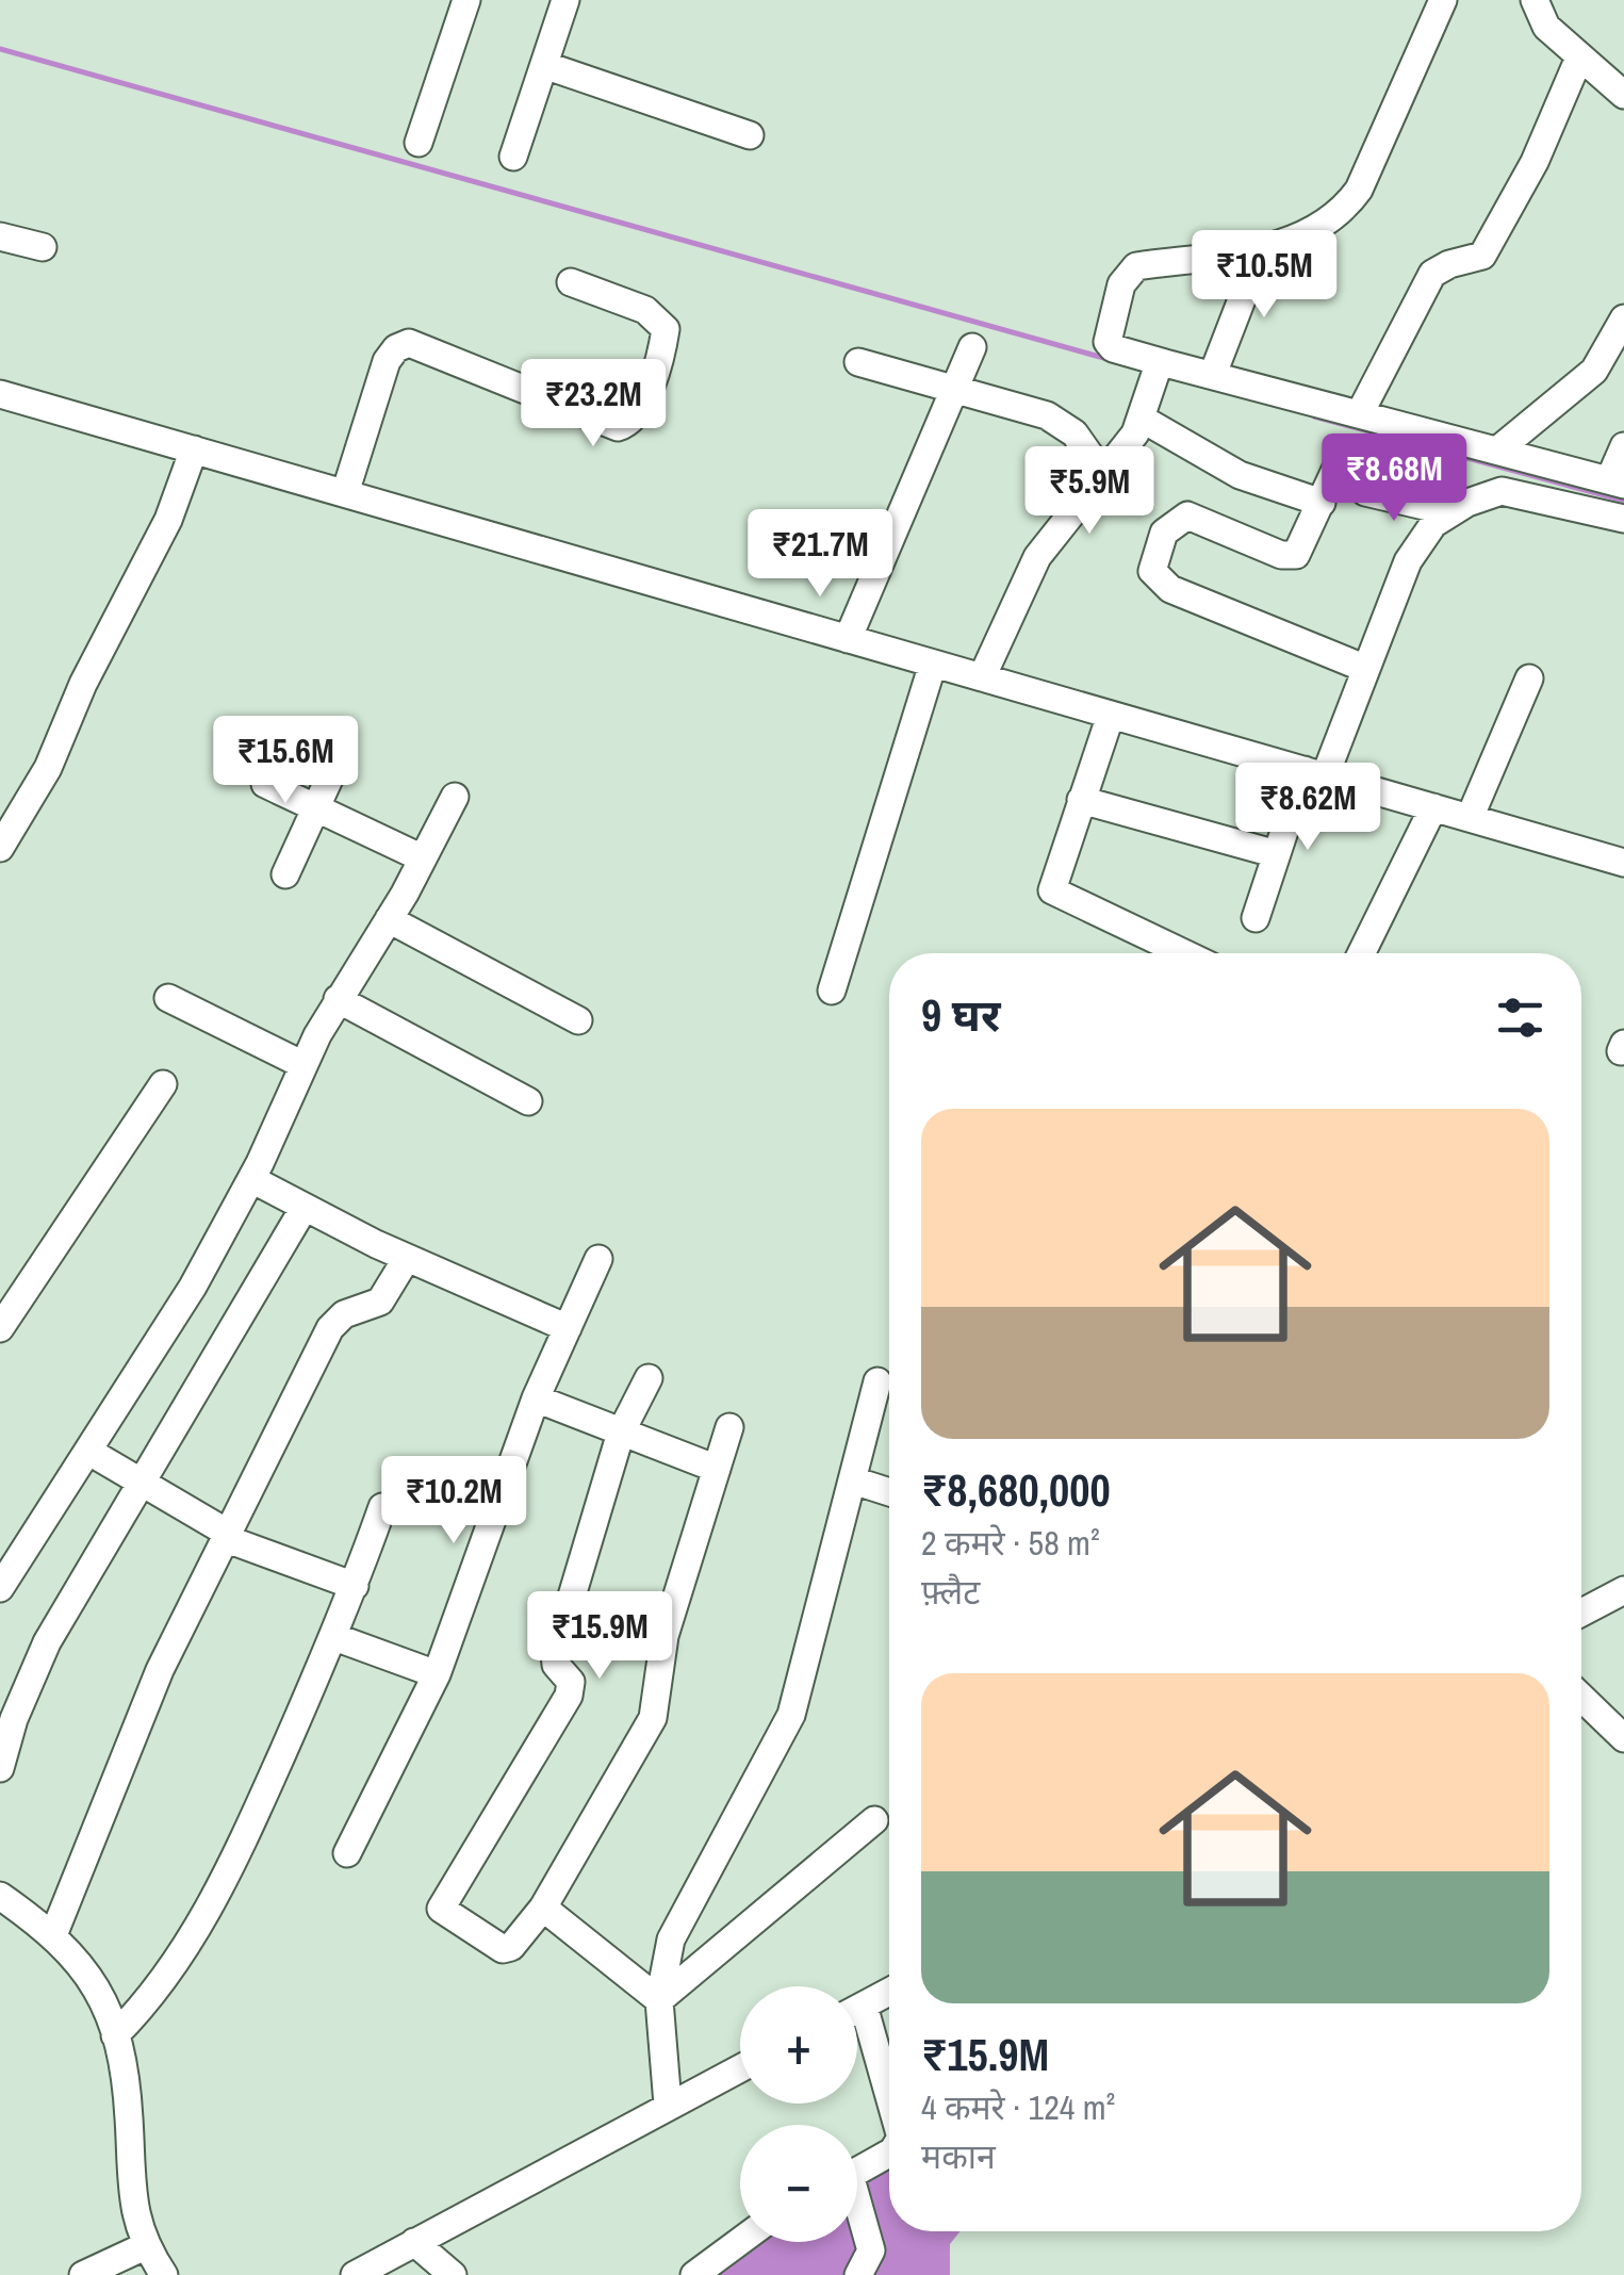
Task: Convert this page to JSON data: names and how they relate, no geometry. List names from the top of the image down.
{
  "page": {
    "price": [
      "₹10.5M",
      "₹23.2M",
      "₹8.68M",
      "₹5.9M",
      "₹21.7M",
      "₹15.6M",
      "₹8.62M",
      "₹10.2M",
      "₹15.9M"
    ],
    "heading": "9 घर",
    "list": [
      {
        "name": "₹8,680,000",
        "note": "2 कमरे · 58 m² · फ़्लैट"
      },
      {
        "name": "₹15.9M",
        "note": "4 कमरे · 124 m² · मकान"
      }
    ],
    "map_buttons": ["+", "−"]
  }
}
